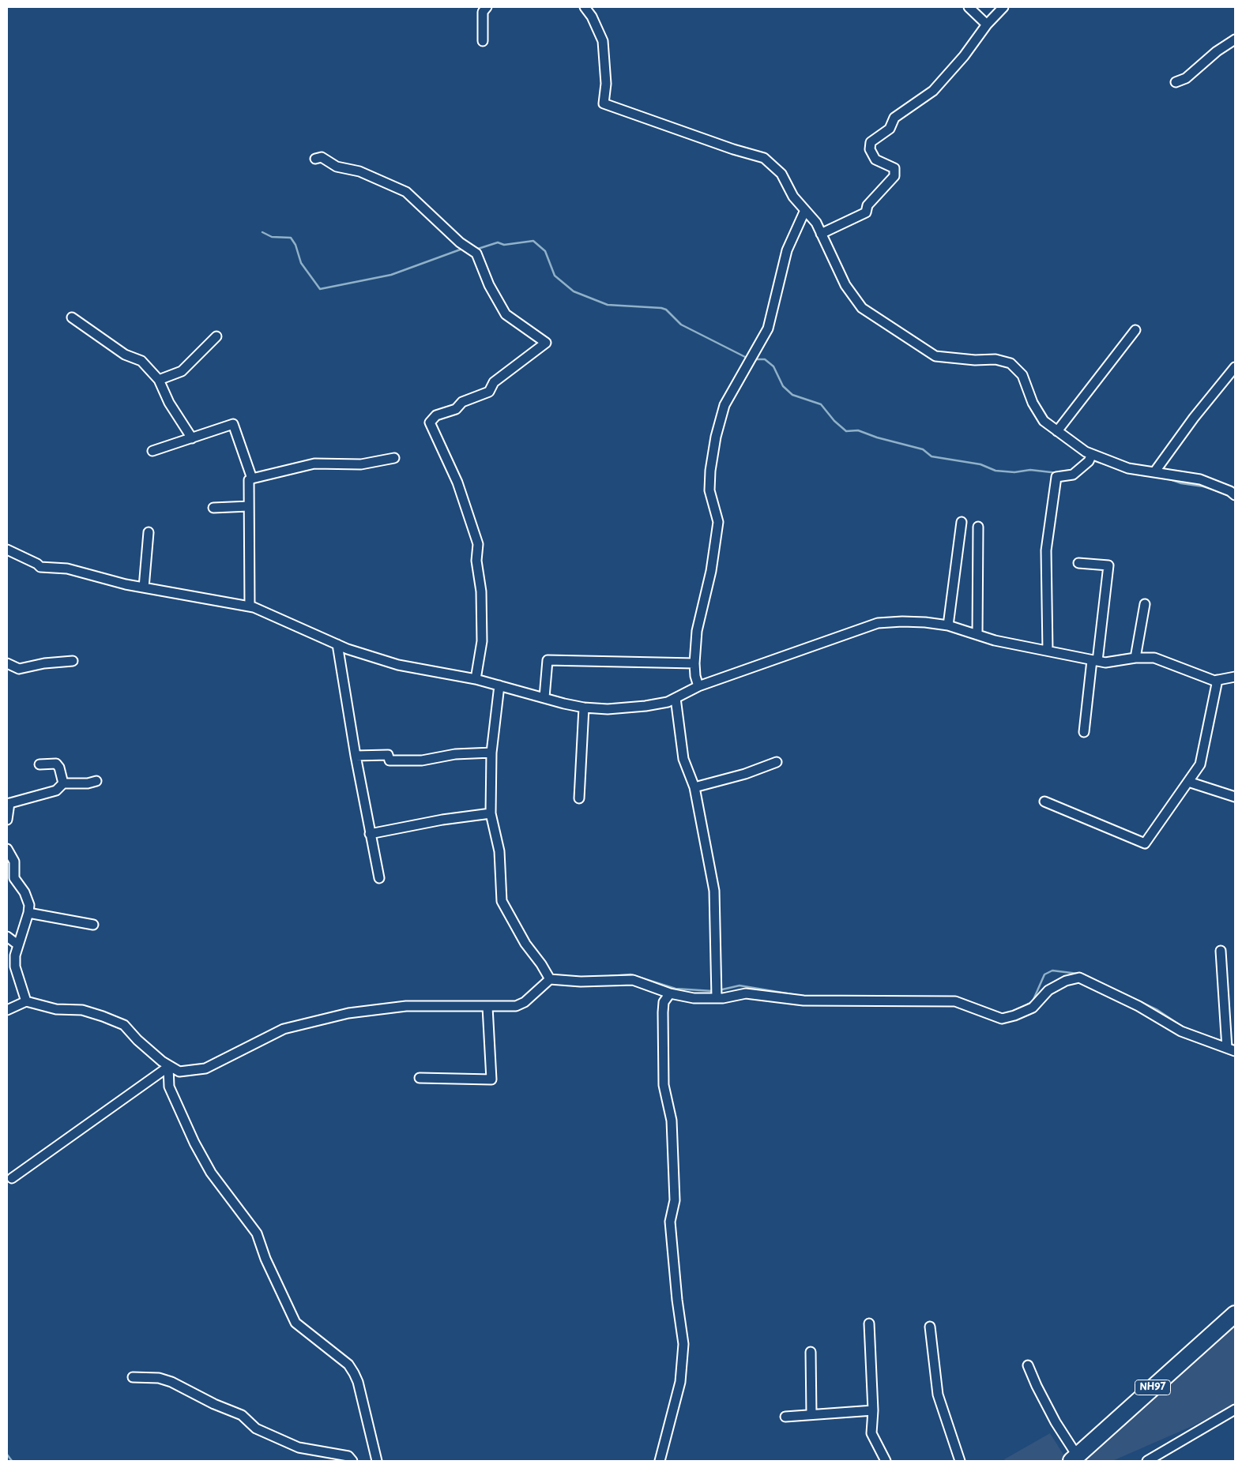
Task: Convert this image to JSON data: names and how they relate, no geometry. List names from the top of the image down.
{
  "streets": {
    "highway": ["NH97"]
  }
}
